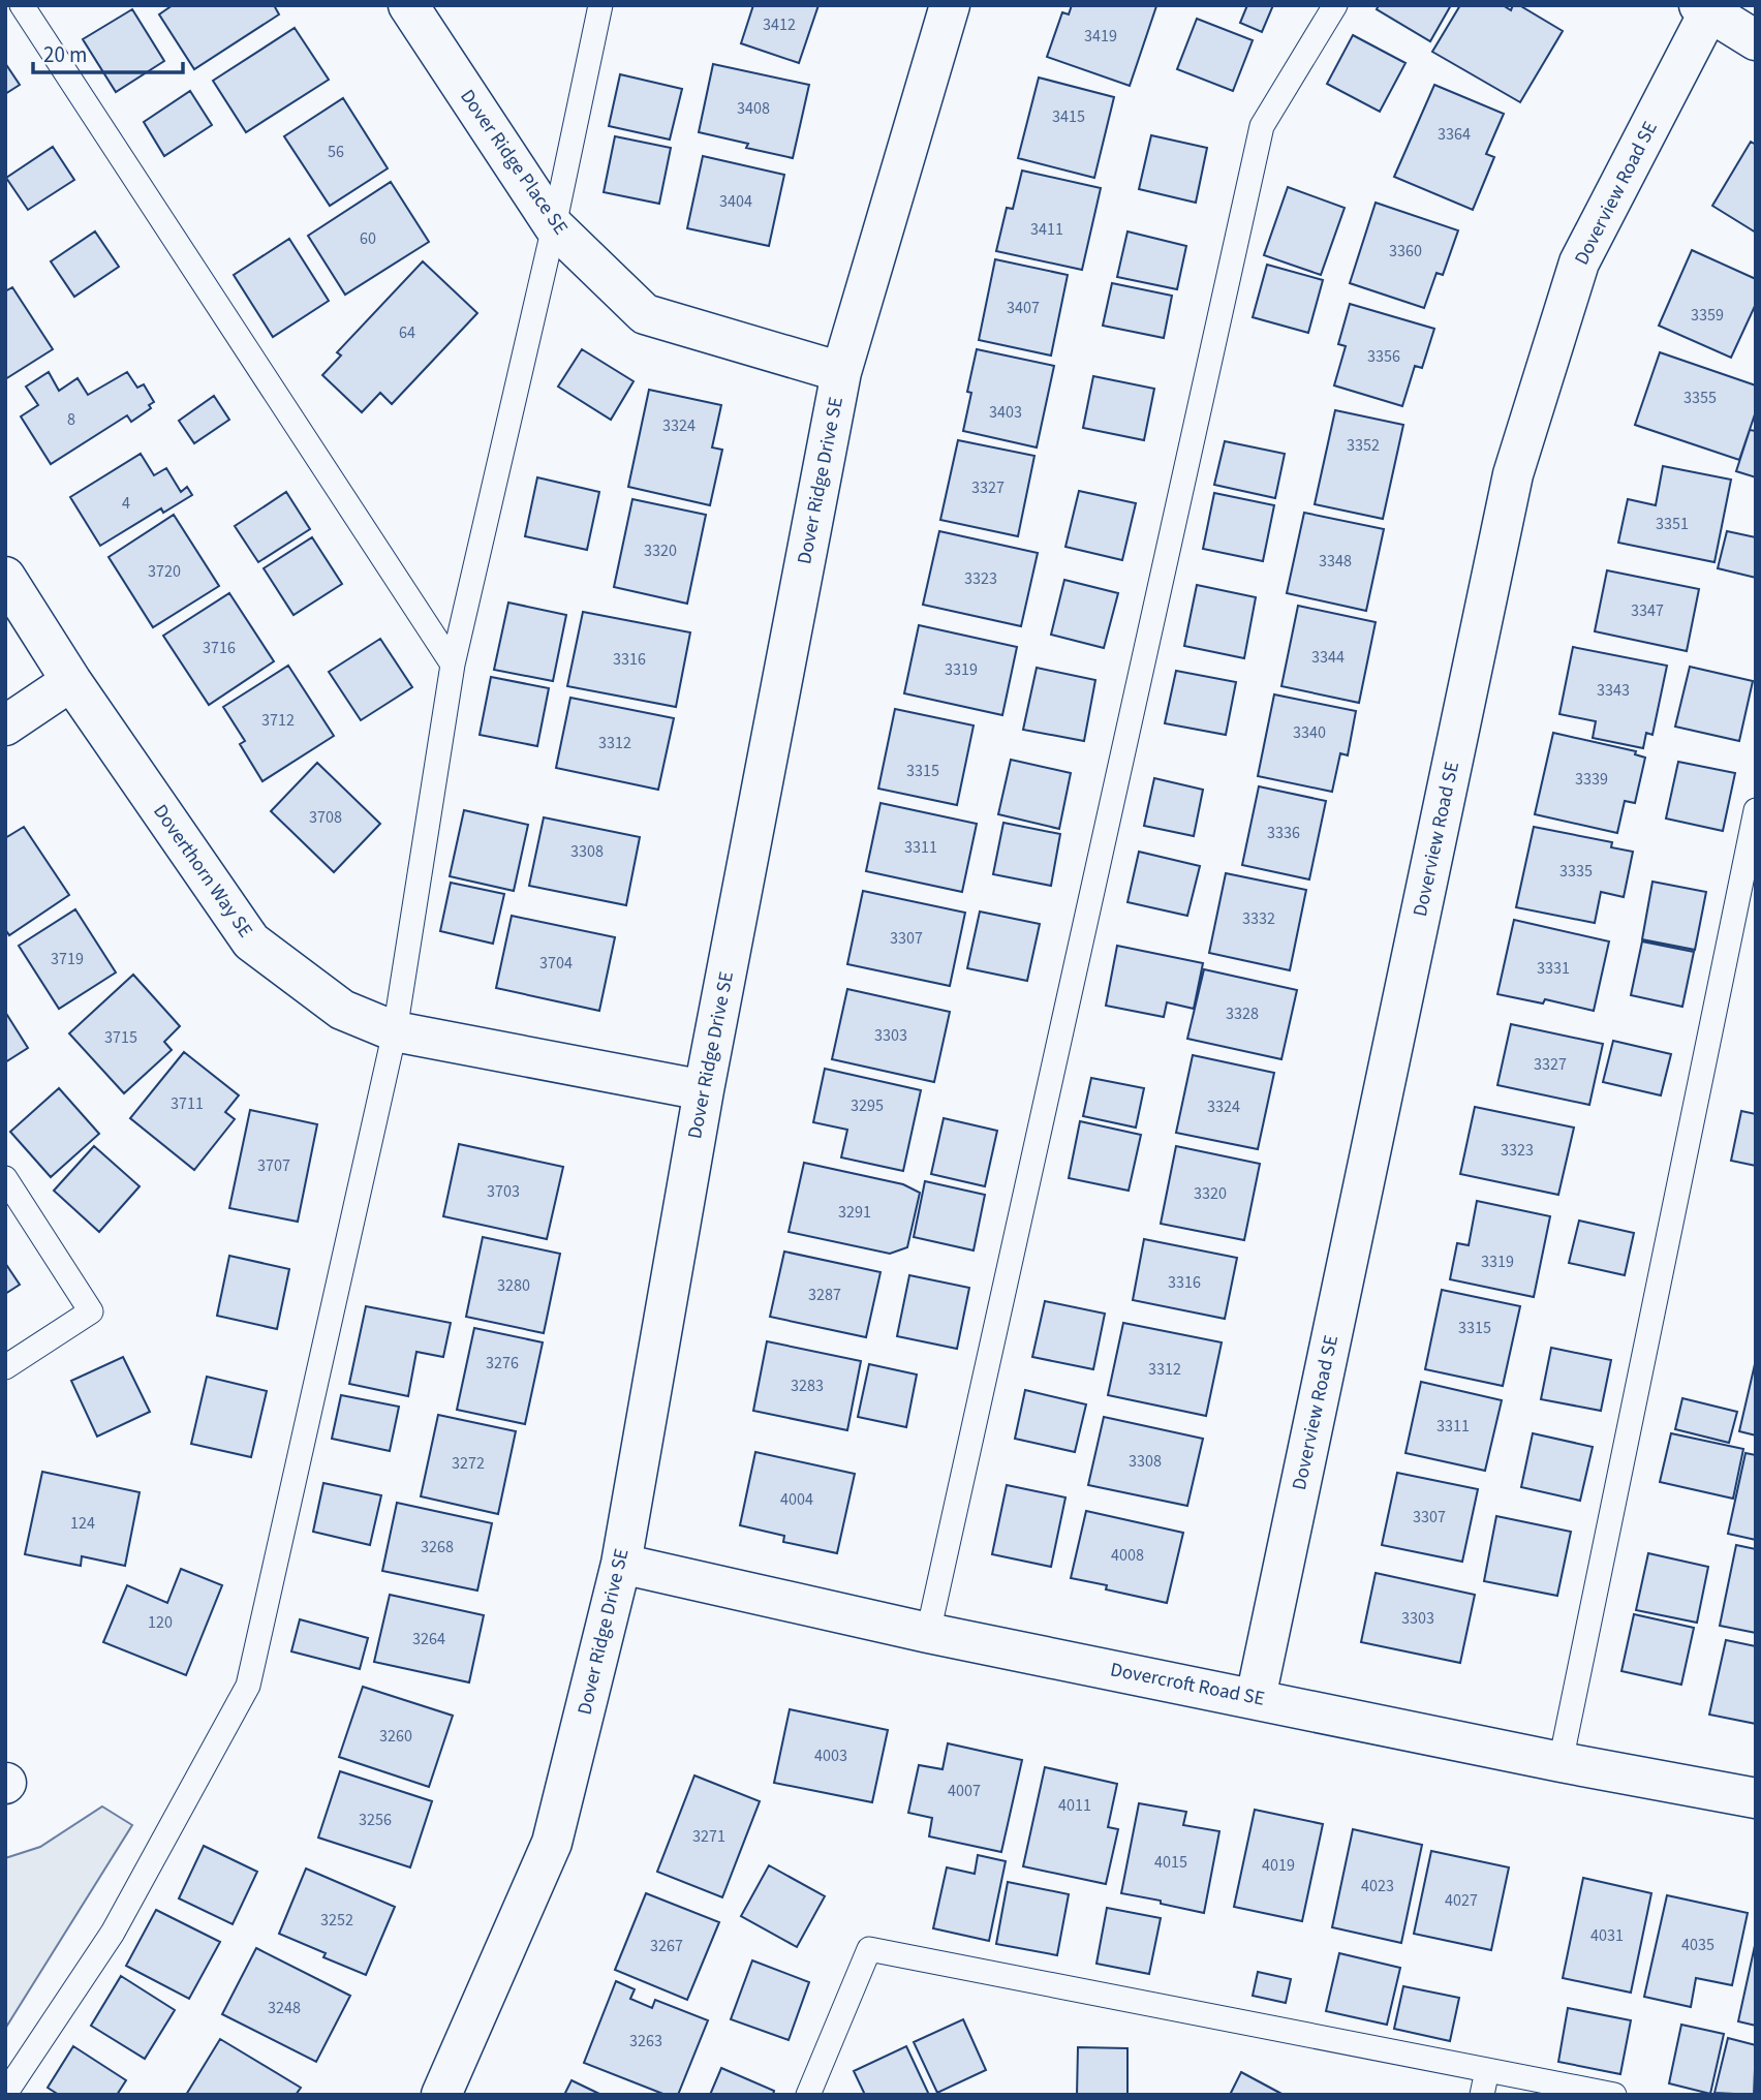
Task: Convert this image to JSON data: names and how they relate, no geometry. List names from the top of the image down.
{
  "streets": {
    "street": [
      "Dover Ridge Place SE",
      "Doverview Road SE",
      "Dover Ridge Drive SE",
      "Doverthorn Way SE",
      "Dovercroft Road SE"
    ]
  },
  "crossings": [
    ["Dover Ridge Place SE", "Dover Ridge Drive SE"],
    ["Doverview Road SE", "Dovercroft Road SE"],
    ["Dover Ridge Drive SE", "Doverthorn Way SE"],
    ["Dover Ridge Drive SE", "Dovercroft Road SE"]
  ],
  "house_numbers": [
    "3412",
    "3419",
    "3408",
    "3415",
    "3364",
    "56",
    "3404",
    "3411",
    "60",
    "3360",
    "3407",
    "3359",
    "64",
    "3356",
    "3355",
    "3403",
    "8",
    "3324",
    "3352",
    "3327",
    "4",
    "3351",
    "3320",
    "3348",
    "3720",
    "3323",
    "3347",
    "3716",
    "3344",
    "3316",
    "3319",
    "3343",
    "3712",
    "3340",
    "3312",
    "3315",
    "3339",
    "3708",
    "3336",
    "3311",
    "3308",
    "3335",
    "3332",
    "3307",
    "3719",
    "3704",
    "3331",
    "3328",
    "3303",
    "3715",
    "3327",
    "3711",
    "3295",
    "3324",
    "3323",
    "3707",
    "3703",
    "3320",
    "3291",
    "3319",
    "3316",
    "3280",
    "3287",
    "3315",
    "3276",
    "3312",
    "3283",
    "3311",
    "3308",
    "3272",
    "4004",
    "3307",
    "124",
    "3268",
    "4008",
    "3303",
    "120",
    "3264",
    "3260",
    "4003",
    "4007",
    "4011",
    "3256",
    "3271",
    "4015",
    "4019",
    "4023",
    "4027",
    "3252",
    "4031",
    "4035",
    "3267",
    "3248",
    "3263"
  ],
  "scale_bar": "20 m"
}
